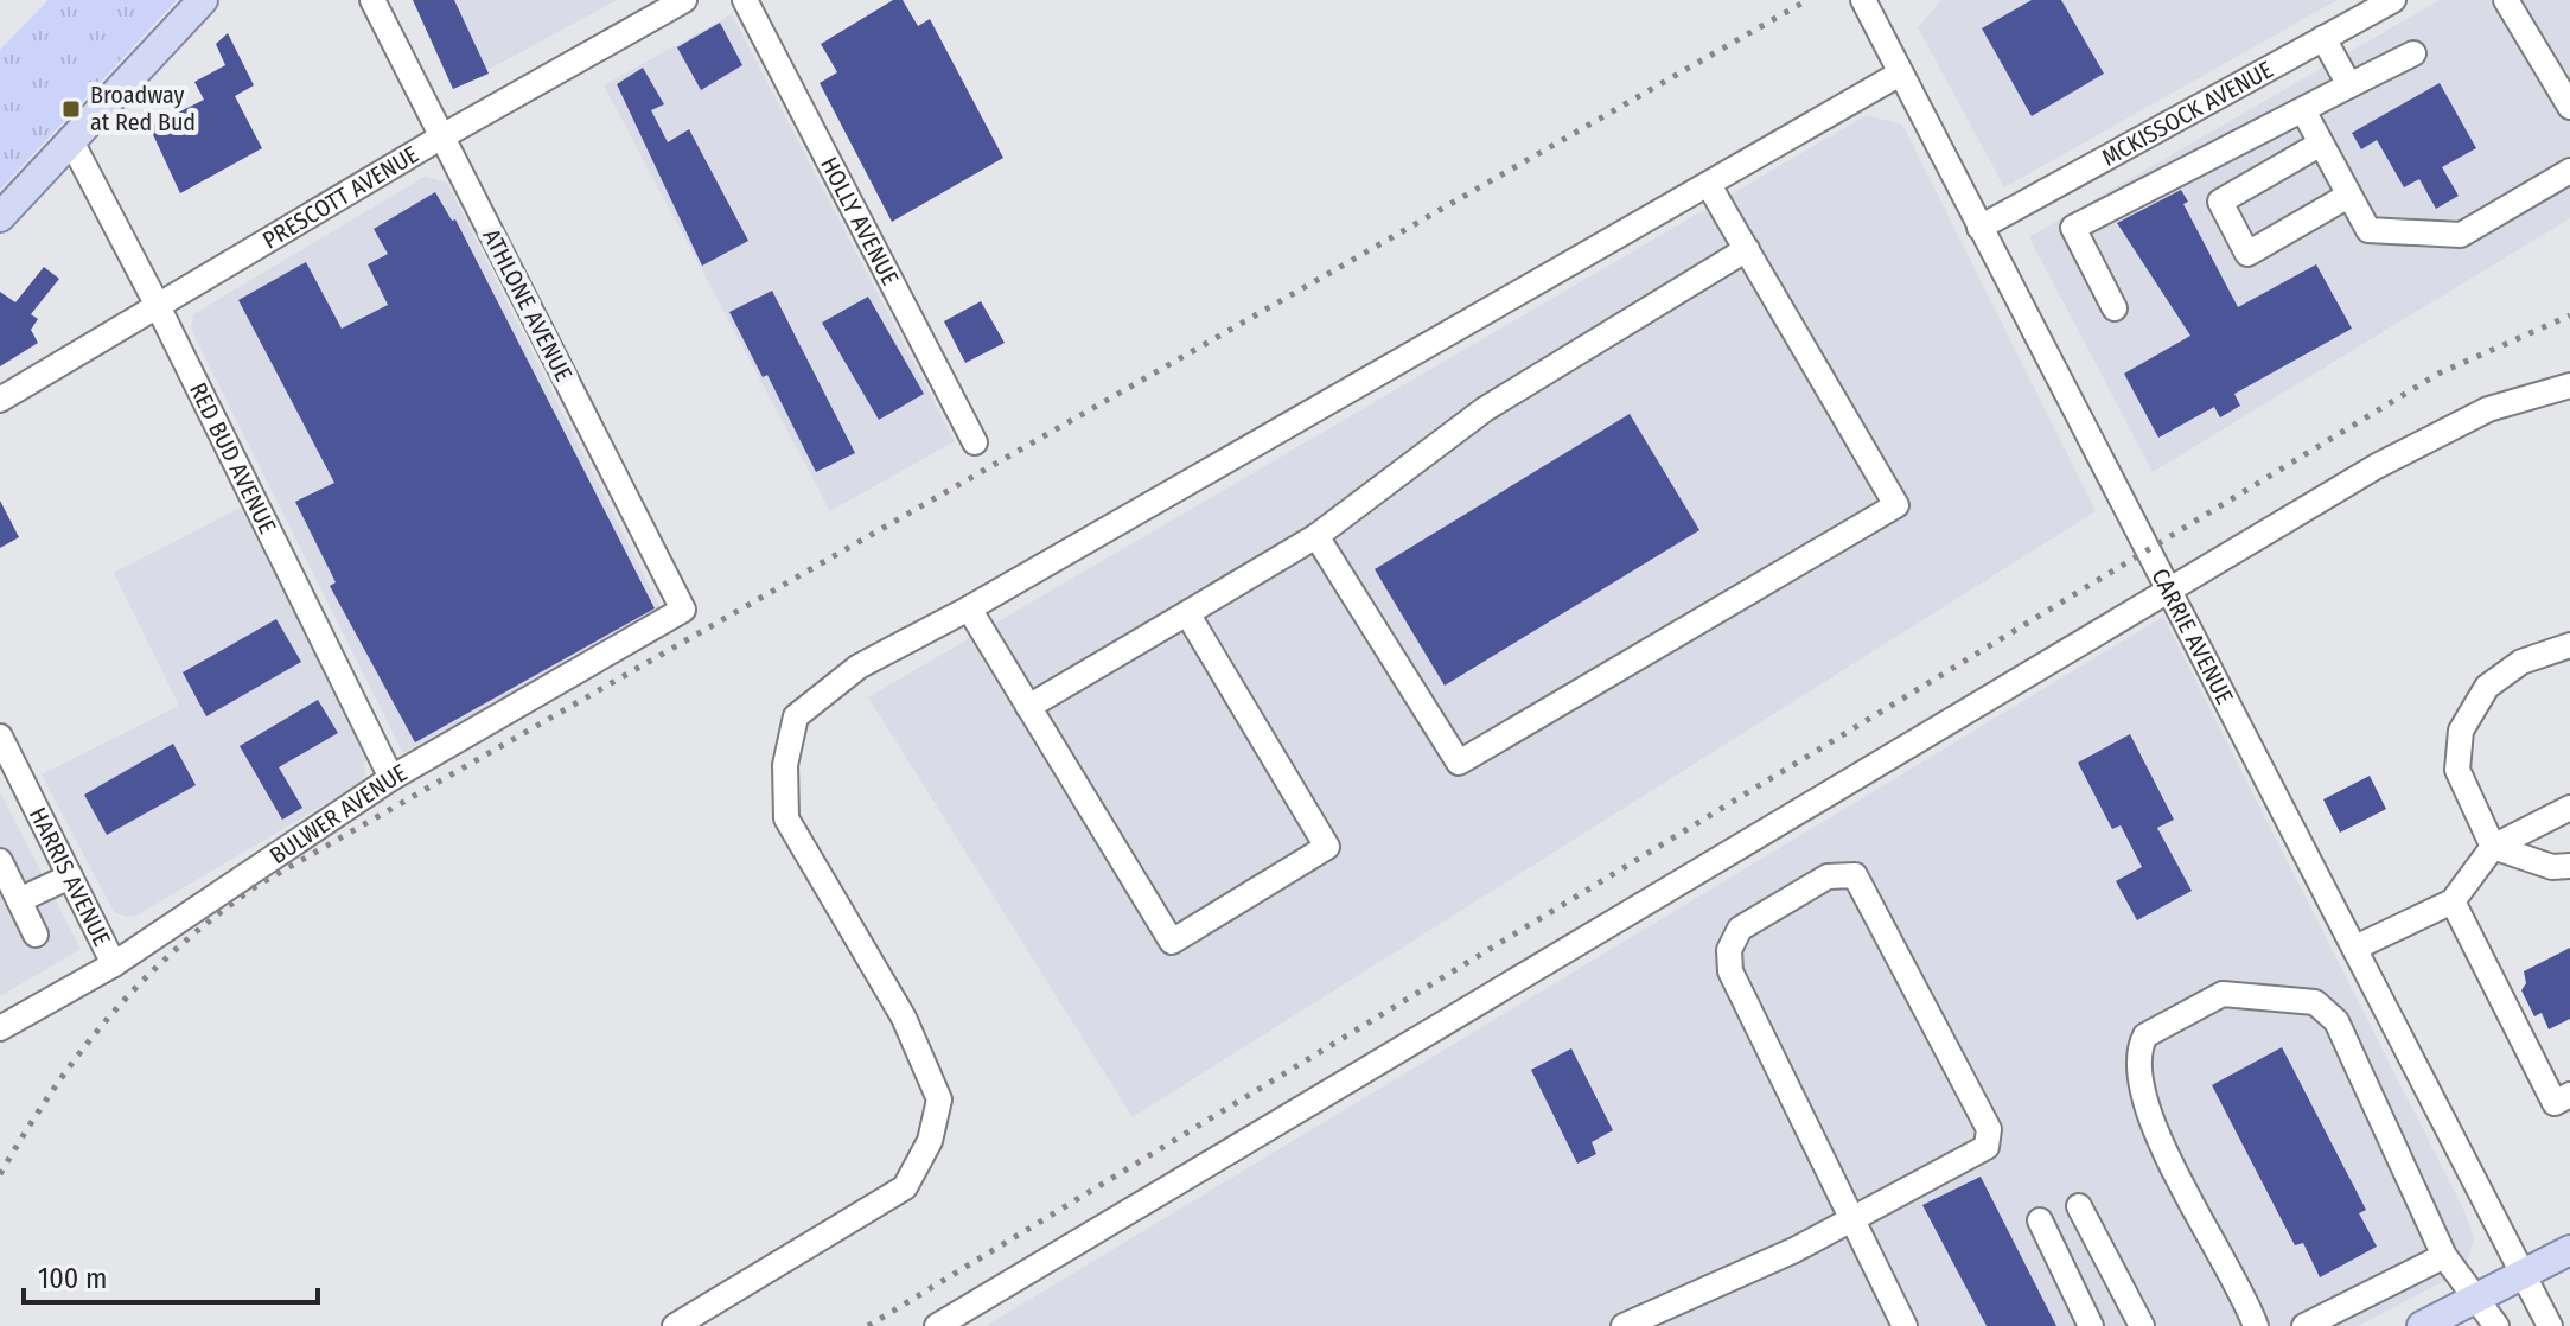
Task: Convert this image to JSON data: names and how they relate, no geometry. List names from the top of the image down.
{
  "streets": {
    "street": [
      "MCKISSOCK AVENUE",
      "PRESCOTT AVENUE",
      "HOLLY AVENUE",
      "ATHLONE AVENUE",
      "RED BUD AVENUE",
      "CARRIE AVENUE",
      "BULWER AVENUE",
      "HARRIS AVENUE"
    ]
  },
  "crossings": [
    ["MCKISSOCK AVENUE", "CARRIE AVENUE"],
    ["PRESCOTT AVENUE", "ATHLONE AVENUE"],
    ["PRESCOTT AVENUE", "RED BUD AVENUE"],
    ["ATHLONE AVENUE", "BULWER AVENUE"],
    ["RED BUD AVENUE", "BULWER AVENUE"],
    ["BULWER AVENUE", "HARRIS AVENUE"]
  ],
  "places": {
    "transit": ["Broadway at Red Bud"]
  },
  "scale_bar": "100 m"
}
